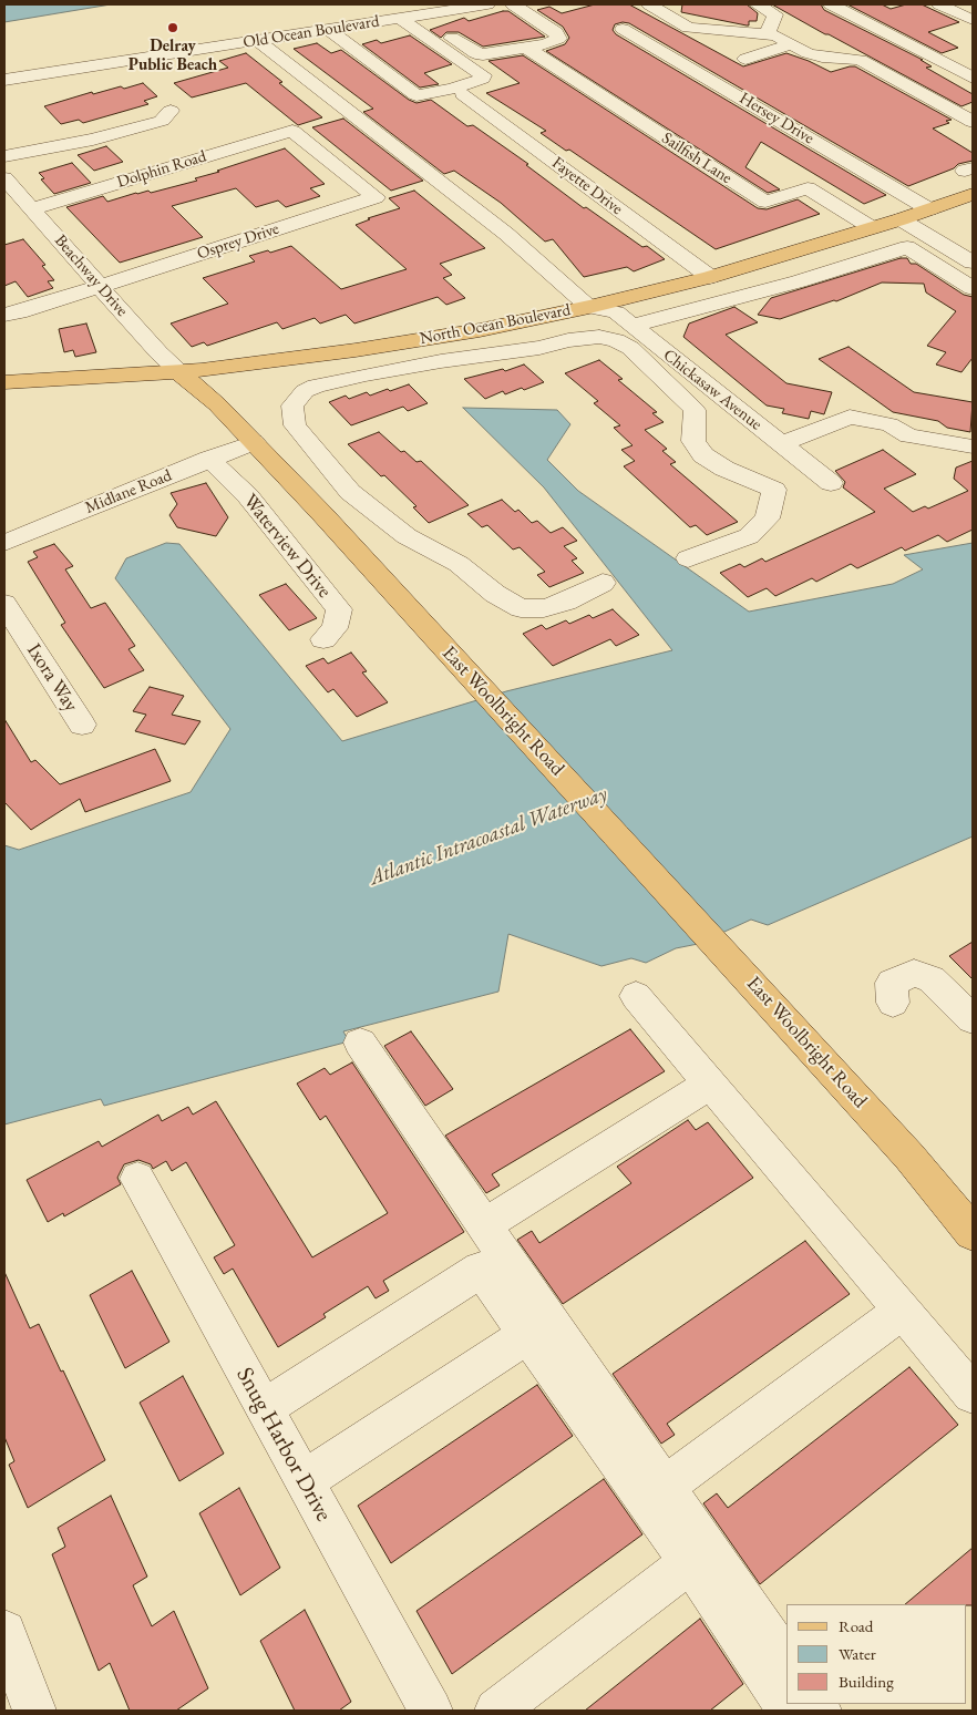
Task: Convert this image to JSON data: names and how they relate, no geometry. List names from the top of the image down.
{
  "streets": {
    "main road": ["North Ocean Boulevard", "East Woolbright Road"],
    "street": [
      "Old Ocean Boulevard",
      "Hersey Drive",
      "Sailfish Lane",
      "Dolphin Road",
      "Fayette Drive",
      "Osprey Drive",
      "Beachway Drive",
      "Chickasaw Avenue",
      "Midlane Road",
      "Waterview Drive",
      "Ixora Way",
      "Snug Harbor Drive"
    ]
  },
  "crossings": [
    ["Hersey Drive", "North Ocean Boulevard"],
    ["Sailfish Lane", "North Ocean Boulevard"],
    ["Dolphin Road", "Osprey Drive"],
    ["Dolphin Road", "Beachway Drive"],
    ["Fayette Drive", "North Ocean Boulevard"],
    ["Osprey Drive", "Beachway Drive"],
    ["Beachway Drive", "North Ocean Boulevard"],
    ["Beachway Drive", "East Woolbright Road"],
    ["North Ocean Boulevard", "Chickasaw Avenue"],
    ["North Ocean Boulevard", "East Woolbright Road"],
    ["Midlane Road", "Waterview Drive"],
    ["Midlane Road", "East Woolbright Road"]
  ],
  "water": ["Atlantic Intracoastal Waterway"],
  "places": ["Delray Public Beach"],
  "legend": ["Road", "Water", "Building"]
}
